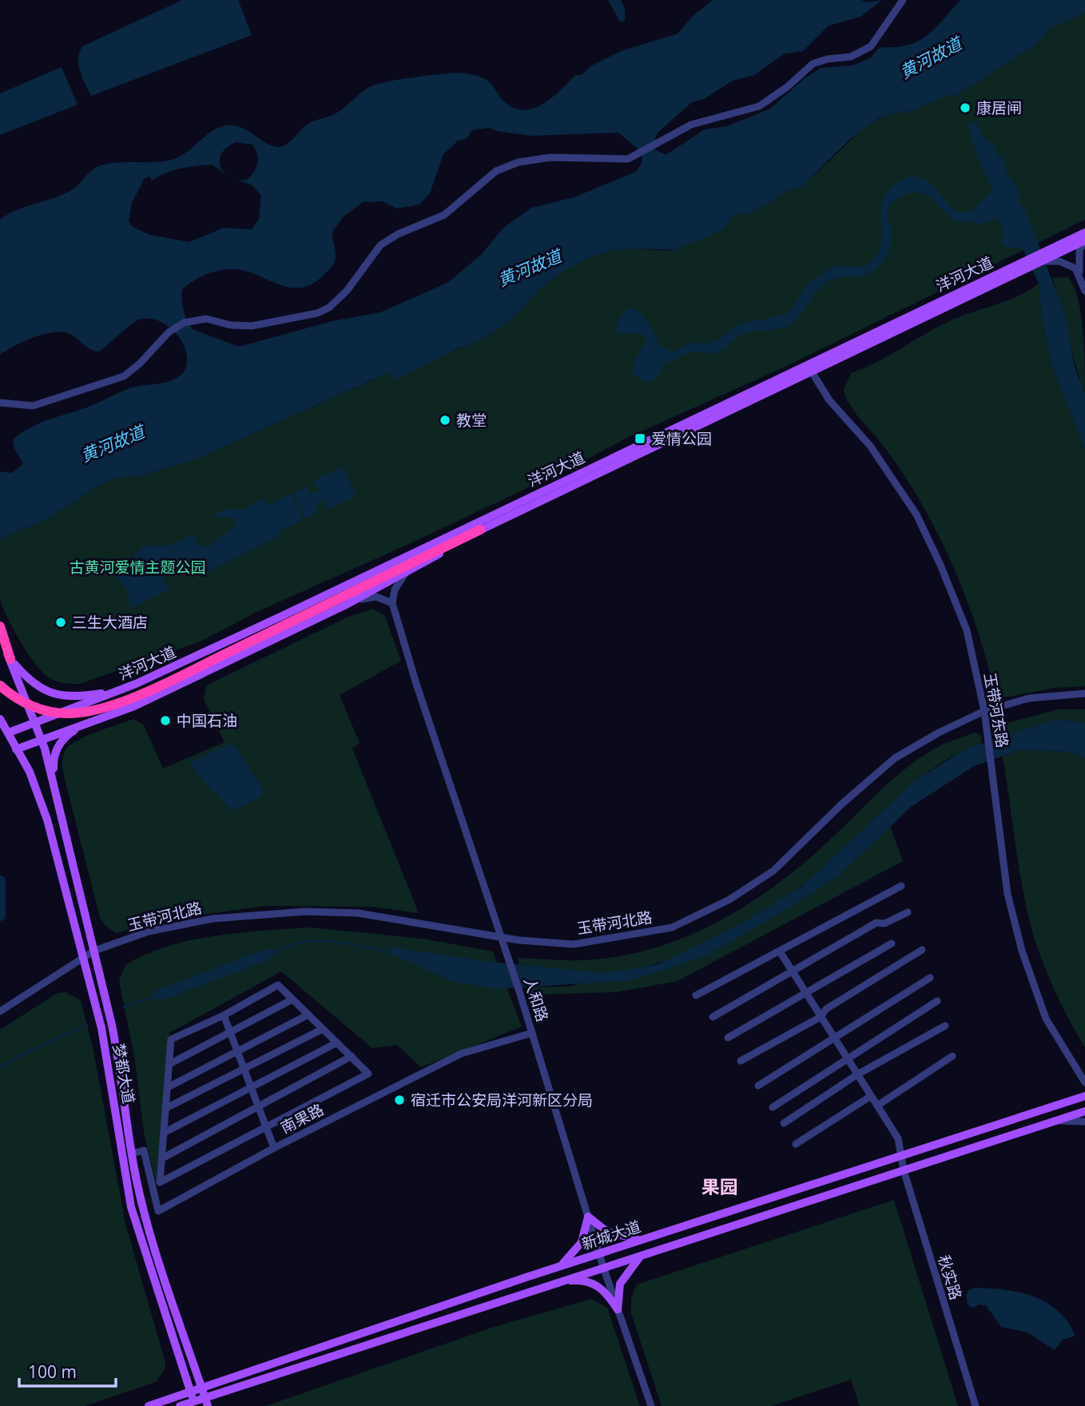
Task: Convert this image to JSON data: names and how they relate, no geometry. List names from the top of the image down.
{
  "streets": {
    "main road": ["洋河大道", "梦都大道", "新城大道"],
    "street": [
      "玉带河东路",
      "玉带河北路",
      "人和路",
      "南果路",
      "秋实路"
    ]
  },
  "crossings": [
    ["洋河大道", "玉带河东路"],
    ["玉带河东路", "玉带河北路"],
    ["玉带河北路", "人和路"],
    ["玉带河北路", "梦都大道"],
    ["人和路", "南果路"],
    ["人和路", "新城大道"],
    ["梦都大道", "南果路"],
    ["梦都大道", "新城大道"],
    ["新城大道", "秋实路"]
  ],
  "districts": ["果园"],
  "water": ["黄河故道"],
  "parks": ["古黄河爱情主题公园"],
  "places": {
    "other": [
      "康居闸",
      "教堂",
      "三生大酒店",
      "中国石油",
      "宿迁市公安局洋河新区分局"
    ],
    "transit": ["爱情公园"]
  },
  "scale_bar": "100 m"
}
